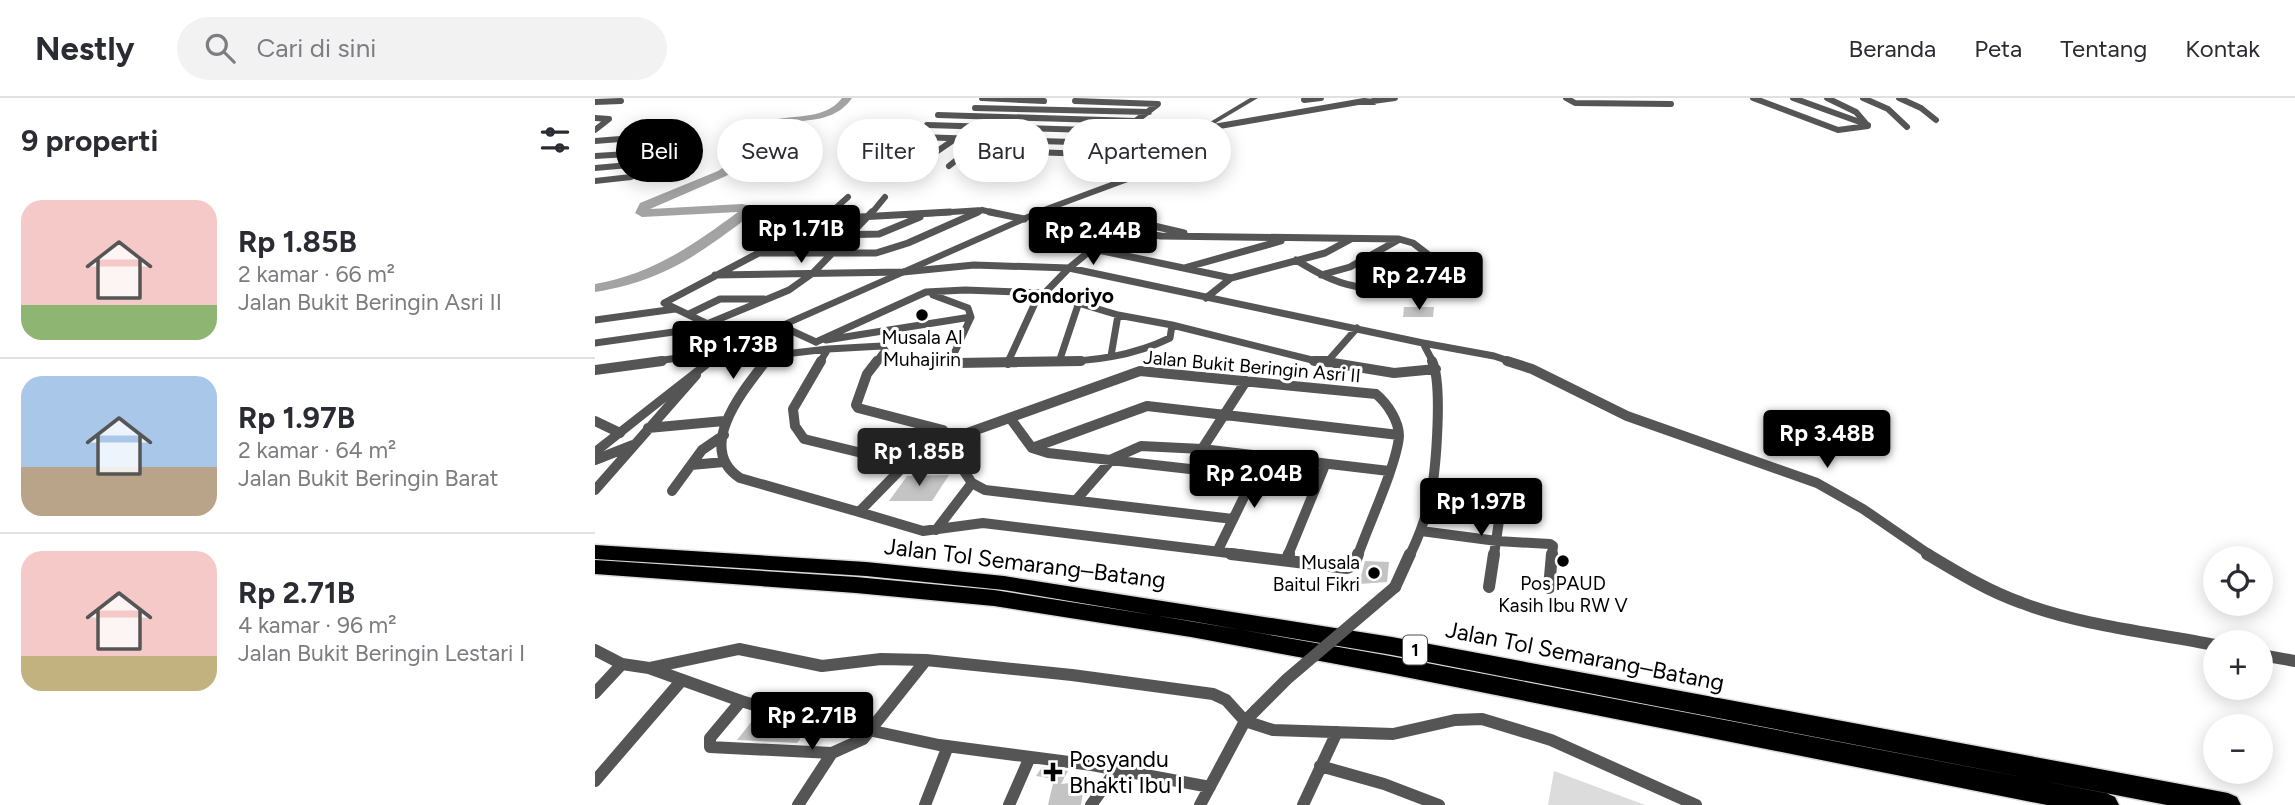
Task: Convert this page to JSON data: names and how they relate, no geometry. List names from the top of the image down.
{
  "streets": {
    "highway": ["Jalan Tol Semarang–Batang", "1"],
    "street": ["Jalan Bukit Beringin Asri II"]
  },
  "districts": ["Gondoriyo"],
  "places": {
    "other": ["Musala Al Muhajirin", "Pos PAUD Kasih Ibu RW V", "Musala Baitul Fikri"],
    "health": ["Posyandu Bhakti Ibu I"]
  },
  "page": {
    "header": "Nestly",
    "search": "Cari di sini",
    "nav": [
      "Beranda",
      "Peta",
      "Tentang",
      "Kontak"
    ],
    "heading": "9 properti",
    "chip": [
      "Beli",
      "Sewa",
      "Filter",
      "Baru",
      "Apartemen"
    ],
    "list": [
      {
        "name": "Rp 1.85B",
        "note": "2 kamar · 66 m² · Jalan Bukit Beringin Asri II"
      },
      {
        "name": "Rp 1.97B",
        "note": "2 kamar · 64 m² · Jalan Bukit Beringin Barat"
      },
      {
        "name": "Rp 2.71B",
        "note": "4 kamar · 96 m² · Jalan Bukit Beringin Lestari I"
      }
    ],
    "price": [
      "Rp 1.71B",
      "Rp 2.44B",
      "Rp 2.74B",
      "Rp 1.73B",
      "Rp 3.48B",
      "Rp 1.85B",
      "Rp 2.04B",
      "Rp 1.97B",
      "Rp 2.71B"
    ],
    "map_buttons": ["+", "−"]
  }
}
